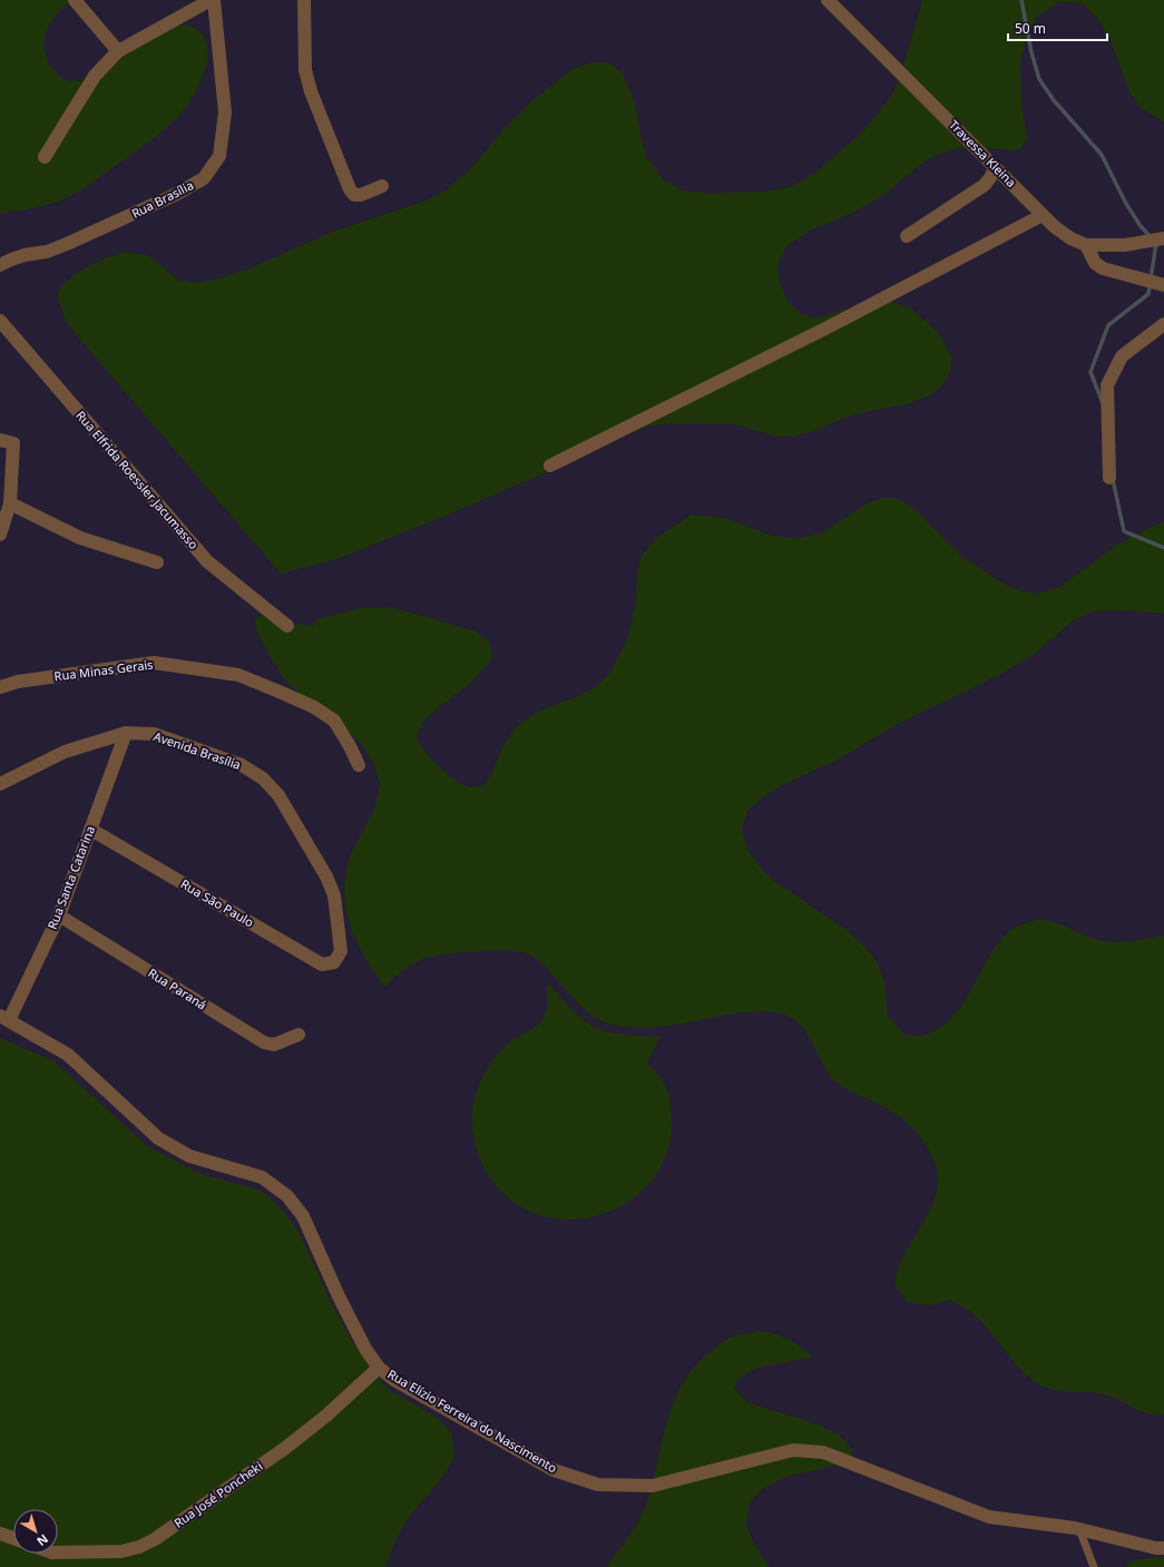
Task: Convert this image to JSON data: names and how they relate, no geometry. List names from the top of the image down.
{
  "streets": {
    "street": [
      "Travessa Kleina",
      "Rua Brasília",
      "Rua Elfrida Roessler Jacumasso",
      "Rua Minas Gerais",
      "Avenida Brasília",
      "Rua Santa Catarina",
      "Rua São Paulo",
      "Rua Paraná",
      "Rua Elízio Ferreira do Nascimento",
      "Rua José Poncheki"
    ]
  },
  "crossings": [
    ["Avenida Brasília", "Rua Santa Catarina"],
    ["Avenida Brasília", "Rua São Paulo"],
    ["Rua Santa Catarina", "Rua São Paulo"],
    ["Rua Santa Catarina", "Rua Paraná"],
    ["Rua Santa Catarina", "Rua Elízio Ferreira do Nascimento"],
    ["Rua Elízio Ferreira do Nascimento", "Rua José Poncheki"]
  ],
  "scale_bar": "50 m",
  "north": "bottom right"
}
